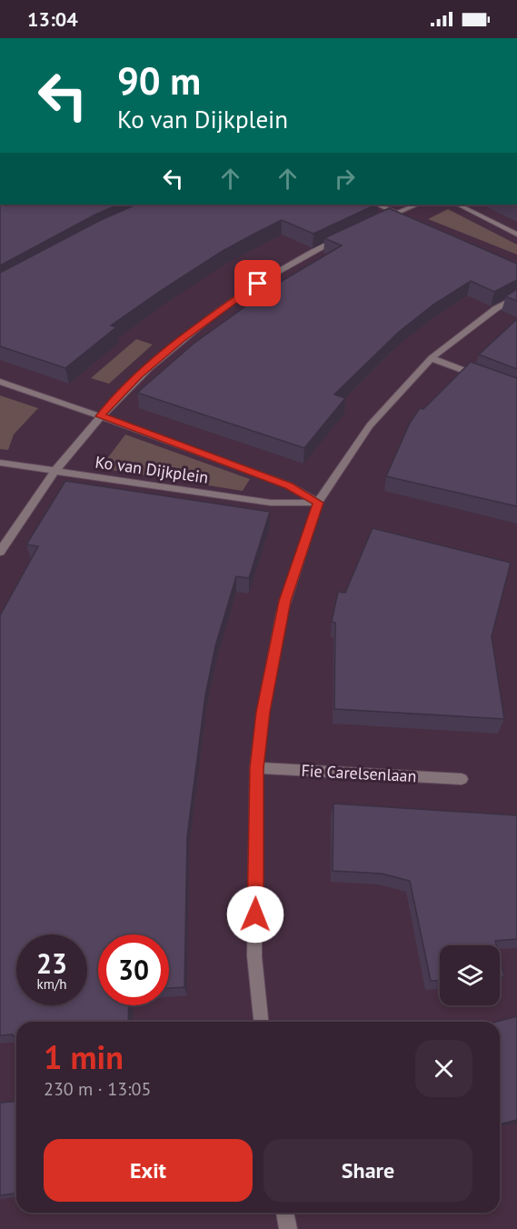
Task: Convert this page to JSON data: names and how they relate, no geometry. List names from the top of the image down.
{
  "streets": {
    "street": ["Ko van Dijkplein", "Fie Carelsenlaan"]
  },
  "page": {
    "status": "13:04",
    "turn": ["90 m", "Ko van Dijkplein"],
    "speed": "23 km/h",
    "limit": "30",
    "heading": ["1 min", "230 m · 13:05"],
    "buttons": ["Exit", "Share"]
  }
}
